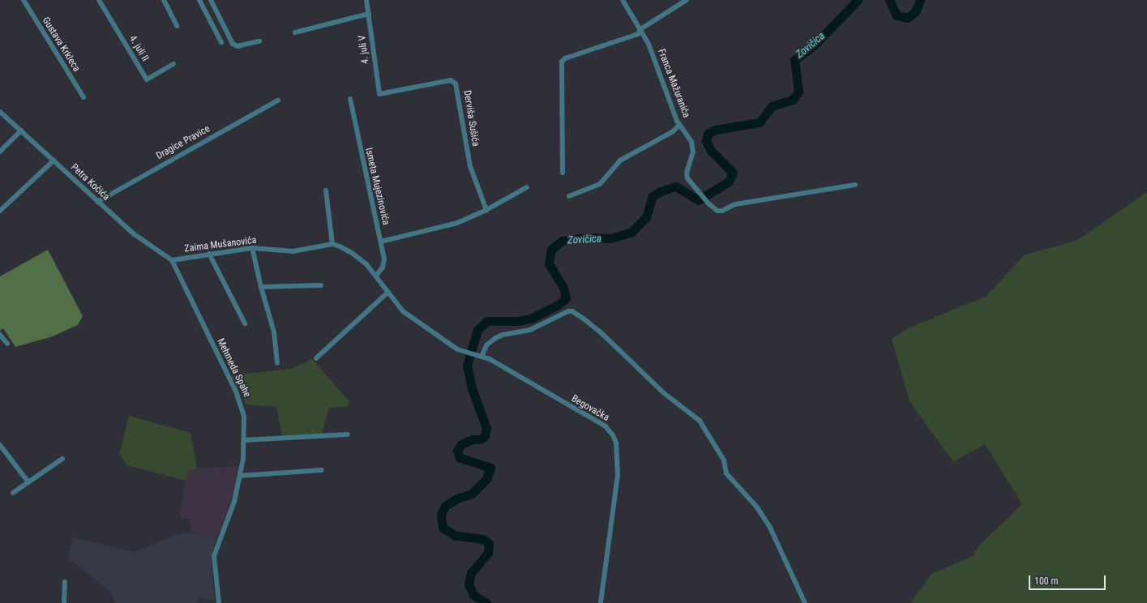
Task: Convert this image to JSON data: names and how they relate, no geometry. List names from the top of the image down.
{
  "streets": {
    "street": [
      "Gustava Krkleca",
      "4. juli II",
      "4. juli V",
      "Franca Mažuranića",
      "Derviša Sušića",
      "Dragice Pravice",
      "Petra Kočića",
      "Ismeta Mujezinovića",
      "Zaima Mušanovića",
      "Mehmeda Spahe",
      "Begovačka"
    ]
  },
  "crossings": [
    ["4. juli V", "Derviša Sušića"],
    ["Dragice Pravice", "Petra Kočića"],
    ["Petra Kočića", "Zaima Mušanovića"],
    ["Petra Kočića", "Mehmeda Spahe"],
    ["Zaima Mušanovića", "Mehmeda Spahe"]
  ],
  "water": ["Zovičica"],
  "scale_bar": "100 m"
}
